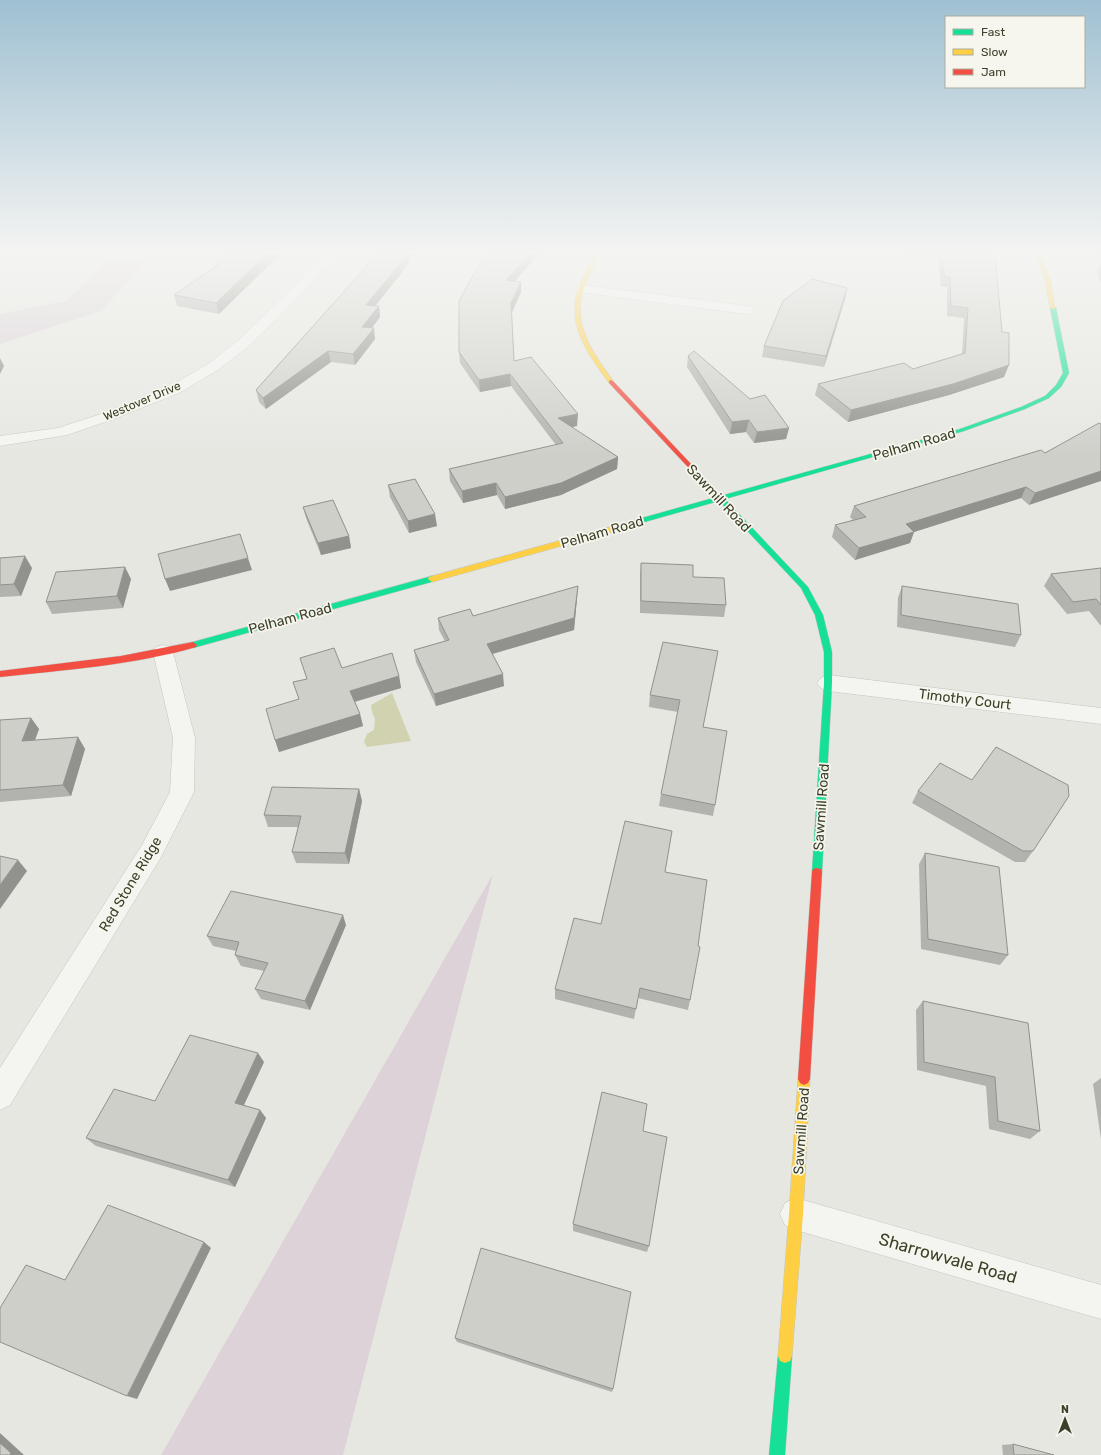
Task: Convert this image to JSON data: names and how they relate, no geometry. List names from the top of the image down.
{
  "streets": {
    "street": [
      "Westover Drive",
      "Pelham Road",
      "Sawmill Road",
      "Timothy Court",
      "Red Stone Ridge",
      "Sharrowvale Road"
    ]
  },
  "crossings": [
    ["Pelham Road", "Sawmill Road"],
    ["Pelham Road", "Red Stone Ridge"],
    ["Sawmill Road", "Timothy Court"],
    ["Sawmill Road", "Sharrowvale Road"]
  ],
  "legend": ["Fast", "Slow", "Jam"],
  "north": "top"
}
